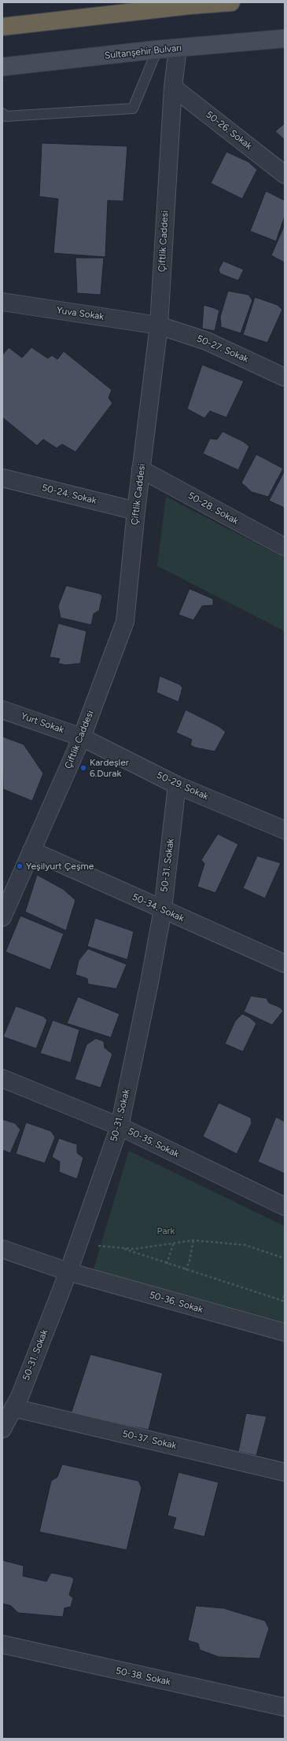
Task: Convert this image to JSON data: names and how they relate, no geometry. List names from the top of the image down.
{
  "streets": {
    "street": [
      "Sultanşehir Bulvarı",
      "50-26. Sokak",
      "Çiftlik Caddesi",
      "Yuva Sokak",
      "50-27. Sokak",
      "50-24. Sokak",
      "50-28. Sokak",
      "Yurt Sokak",
      "50-29. Sokak",
      "50-31. Sokak",
      "50-34. Sokak",
      "50-35. Sokak",
      "50-36. Sokak",
      "50-37. Sokak",
      "50-38. Sokak"
    ]
  },
  "crossings": [
    ["Sultanşehir Bulvarı", "Çiftlik Caddesi"],
    ["50-26. Sokak", "Çiftlik Caddesi"],
    ["Çiftlik Caddesi", "Yuva Sokak"],
    ["Çiftlik Caddesi", "50-27. Sokak"],
    ["Çiftlik Caddesi", "50-24. Sokak"],
    ["Çiftlik Caddesi", "50-28. Sokak"],
    ["Çiftlik Caddesi", "Yurt Sokak"],
    ["Çiftlik Caddesi", "50-29. Sokak"],
    ["Çiftlik Caddesi", "50-34. Sokak"],
    ["Yuva Sokak", "50-27. Sokak"],
    ["Yurt Sokak", "50-29. Sokak"],
    ["50-29. Sokak", "50-31. Sokak"],
    ["50-31. Sokak", "50-34. Sokak"],
    ["50-31. Sokak", "50-35. Sokak"],
    ["50-31. Sokak", "50-36. Sokak"],
    ["50-31. Sokak", "50-37. Sokak"]
  ],
  "parks": ["Park"],
  "places": ["Kardeşler 6.Durak", "Yeşilyurt Çeşme"]
}
